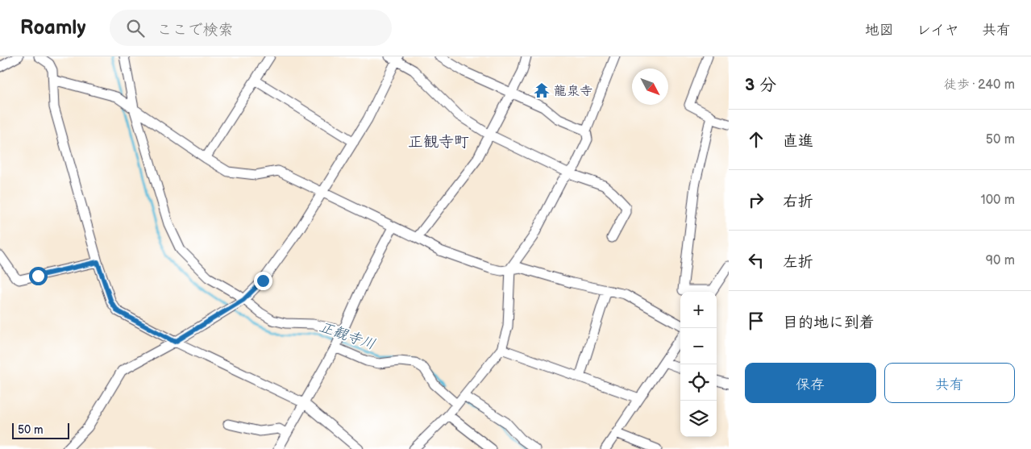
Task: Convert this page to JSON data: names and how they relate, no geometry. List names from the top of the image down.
{
  "districts": ["正観寺町"],
  "water": ["正観寺川"],
  "places": {
    "temple": ["龍泉寺"]
  },
  "scale_bar": "50 m",
  "north": "bottom right",
  "page": {
    "header": "Roamly",
    "search": "ここで検索",
    "nav": ["地図", "レイヤ", "共有"],
    "heading": ["3 分", "徒歩 · 240 m"],
    "list": [
      ["直進", "50 m"],
      ["右折", "100 m"],
      ["左折", "90 m"],
      "目的地に到着"
    ],
    "map_buttons": ["+", "−"],
    "buttons": ["保存", "共有"],
    "scale": "50 m"
  }
}
